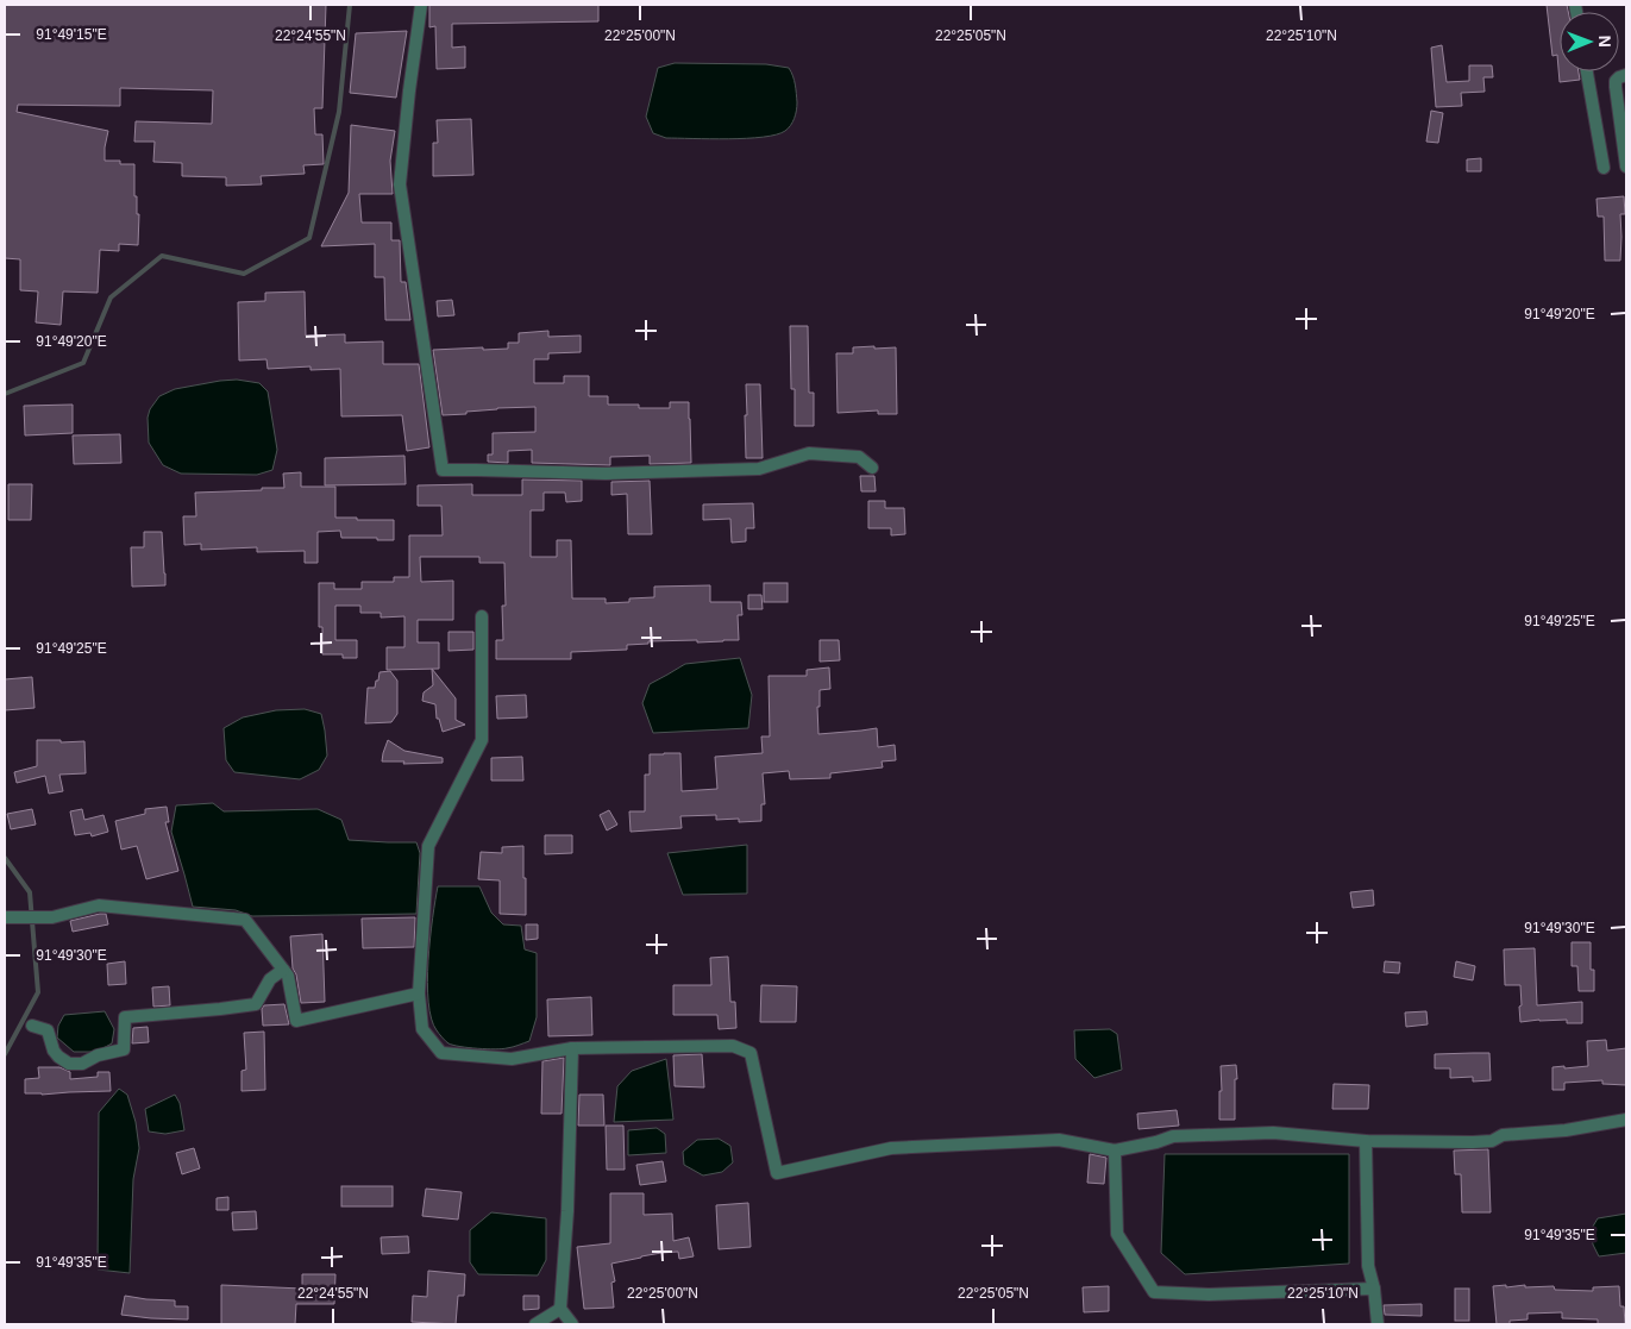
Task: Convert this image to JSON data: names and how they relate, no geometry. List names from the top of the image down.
{
  "north": "right",
  "coordinates": [
    "91°49'15\"E",
    "22°24'55\"N",
    "22°25'00\"N",
    "22°25'05\"N",
    "22°25'10\"N",
    "91°49'20\"E",
    "91°49'25\"E",
    "91°49'30\"E",
    "91°49'35\"E"
  ]
}
